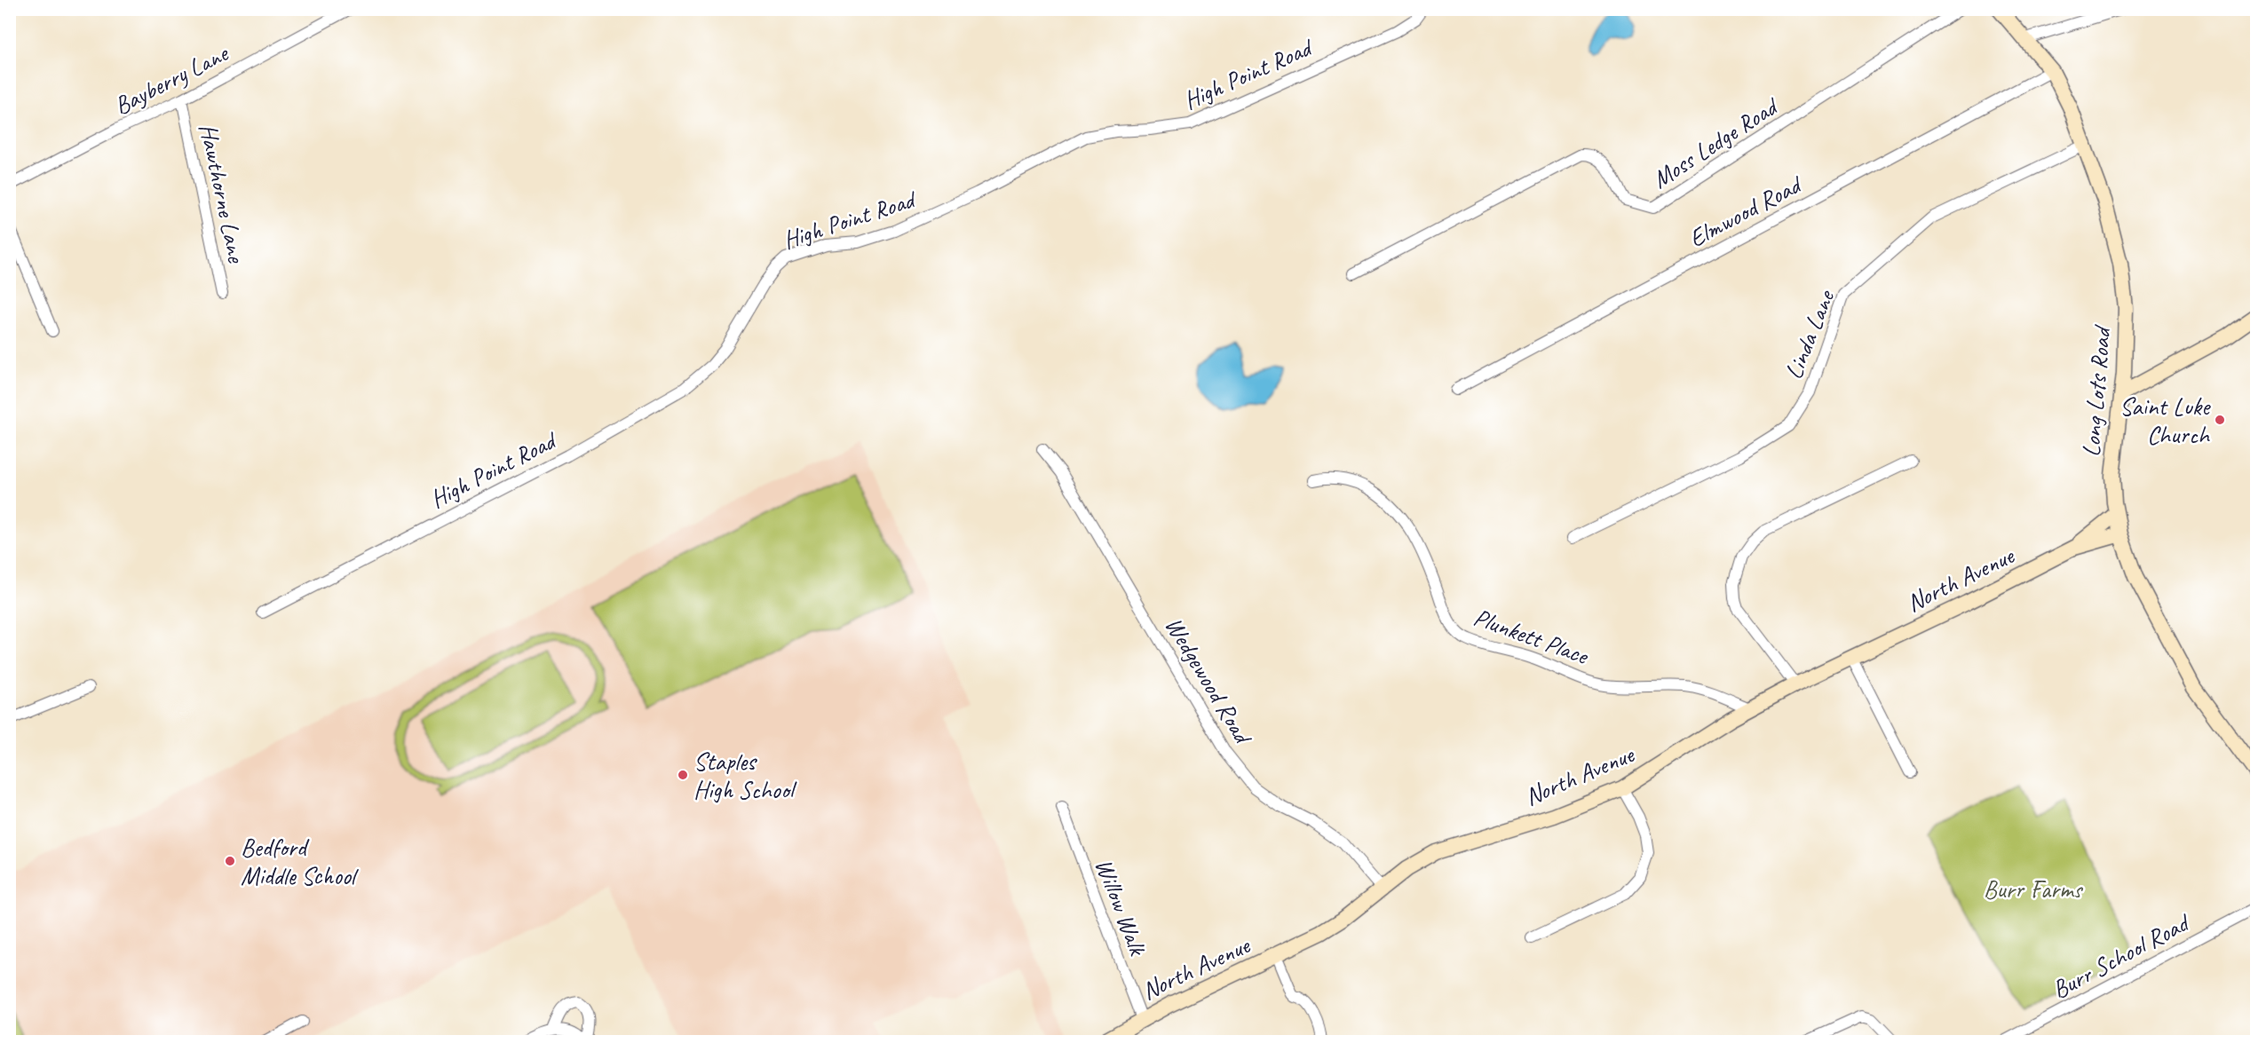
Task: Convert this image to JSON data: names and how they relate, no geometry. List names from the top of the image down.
{
  "streets": {
    "street": [
      "High Point Road",
      "Bayberry Lane",
      "Moss Ledge Road",
      "Hawthorne Lane",
      "Elmwood Road",
      "Linda Lane",
      "Long Lots Road",
      "North Avenue",
      "Plunkett Place",
      "Wedgewood Road",
      "Willow Walk",
      "Burr School Road"
    ]
  },
  "crossings": [
    ["Bayberry Lane", "Hawthorne Lane"],
    ["Elmwood Road", "Long Lots Road"],
    ["Linda Lane", "Long Lots Road"],
    ["Long Lots Road", "North Avenue"],
    ["North Avenue", "Plunkett Place"],
    ["North Avenue", "Wedgewood Road"],
    ["North Avenue", "Willow Walk"]
  ],
  "parks": ["Burr Farms"],
  "places": ["Saint Luke Church", "Staples High School", "Bedford Middle School"]
}
